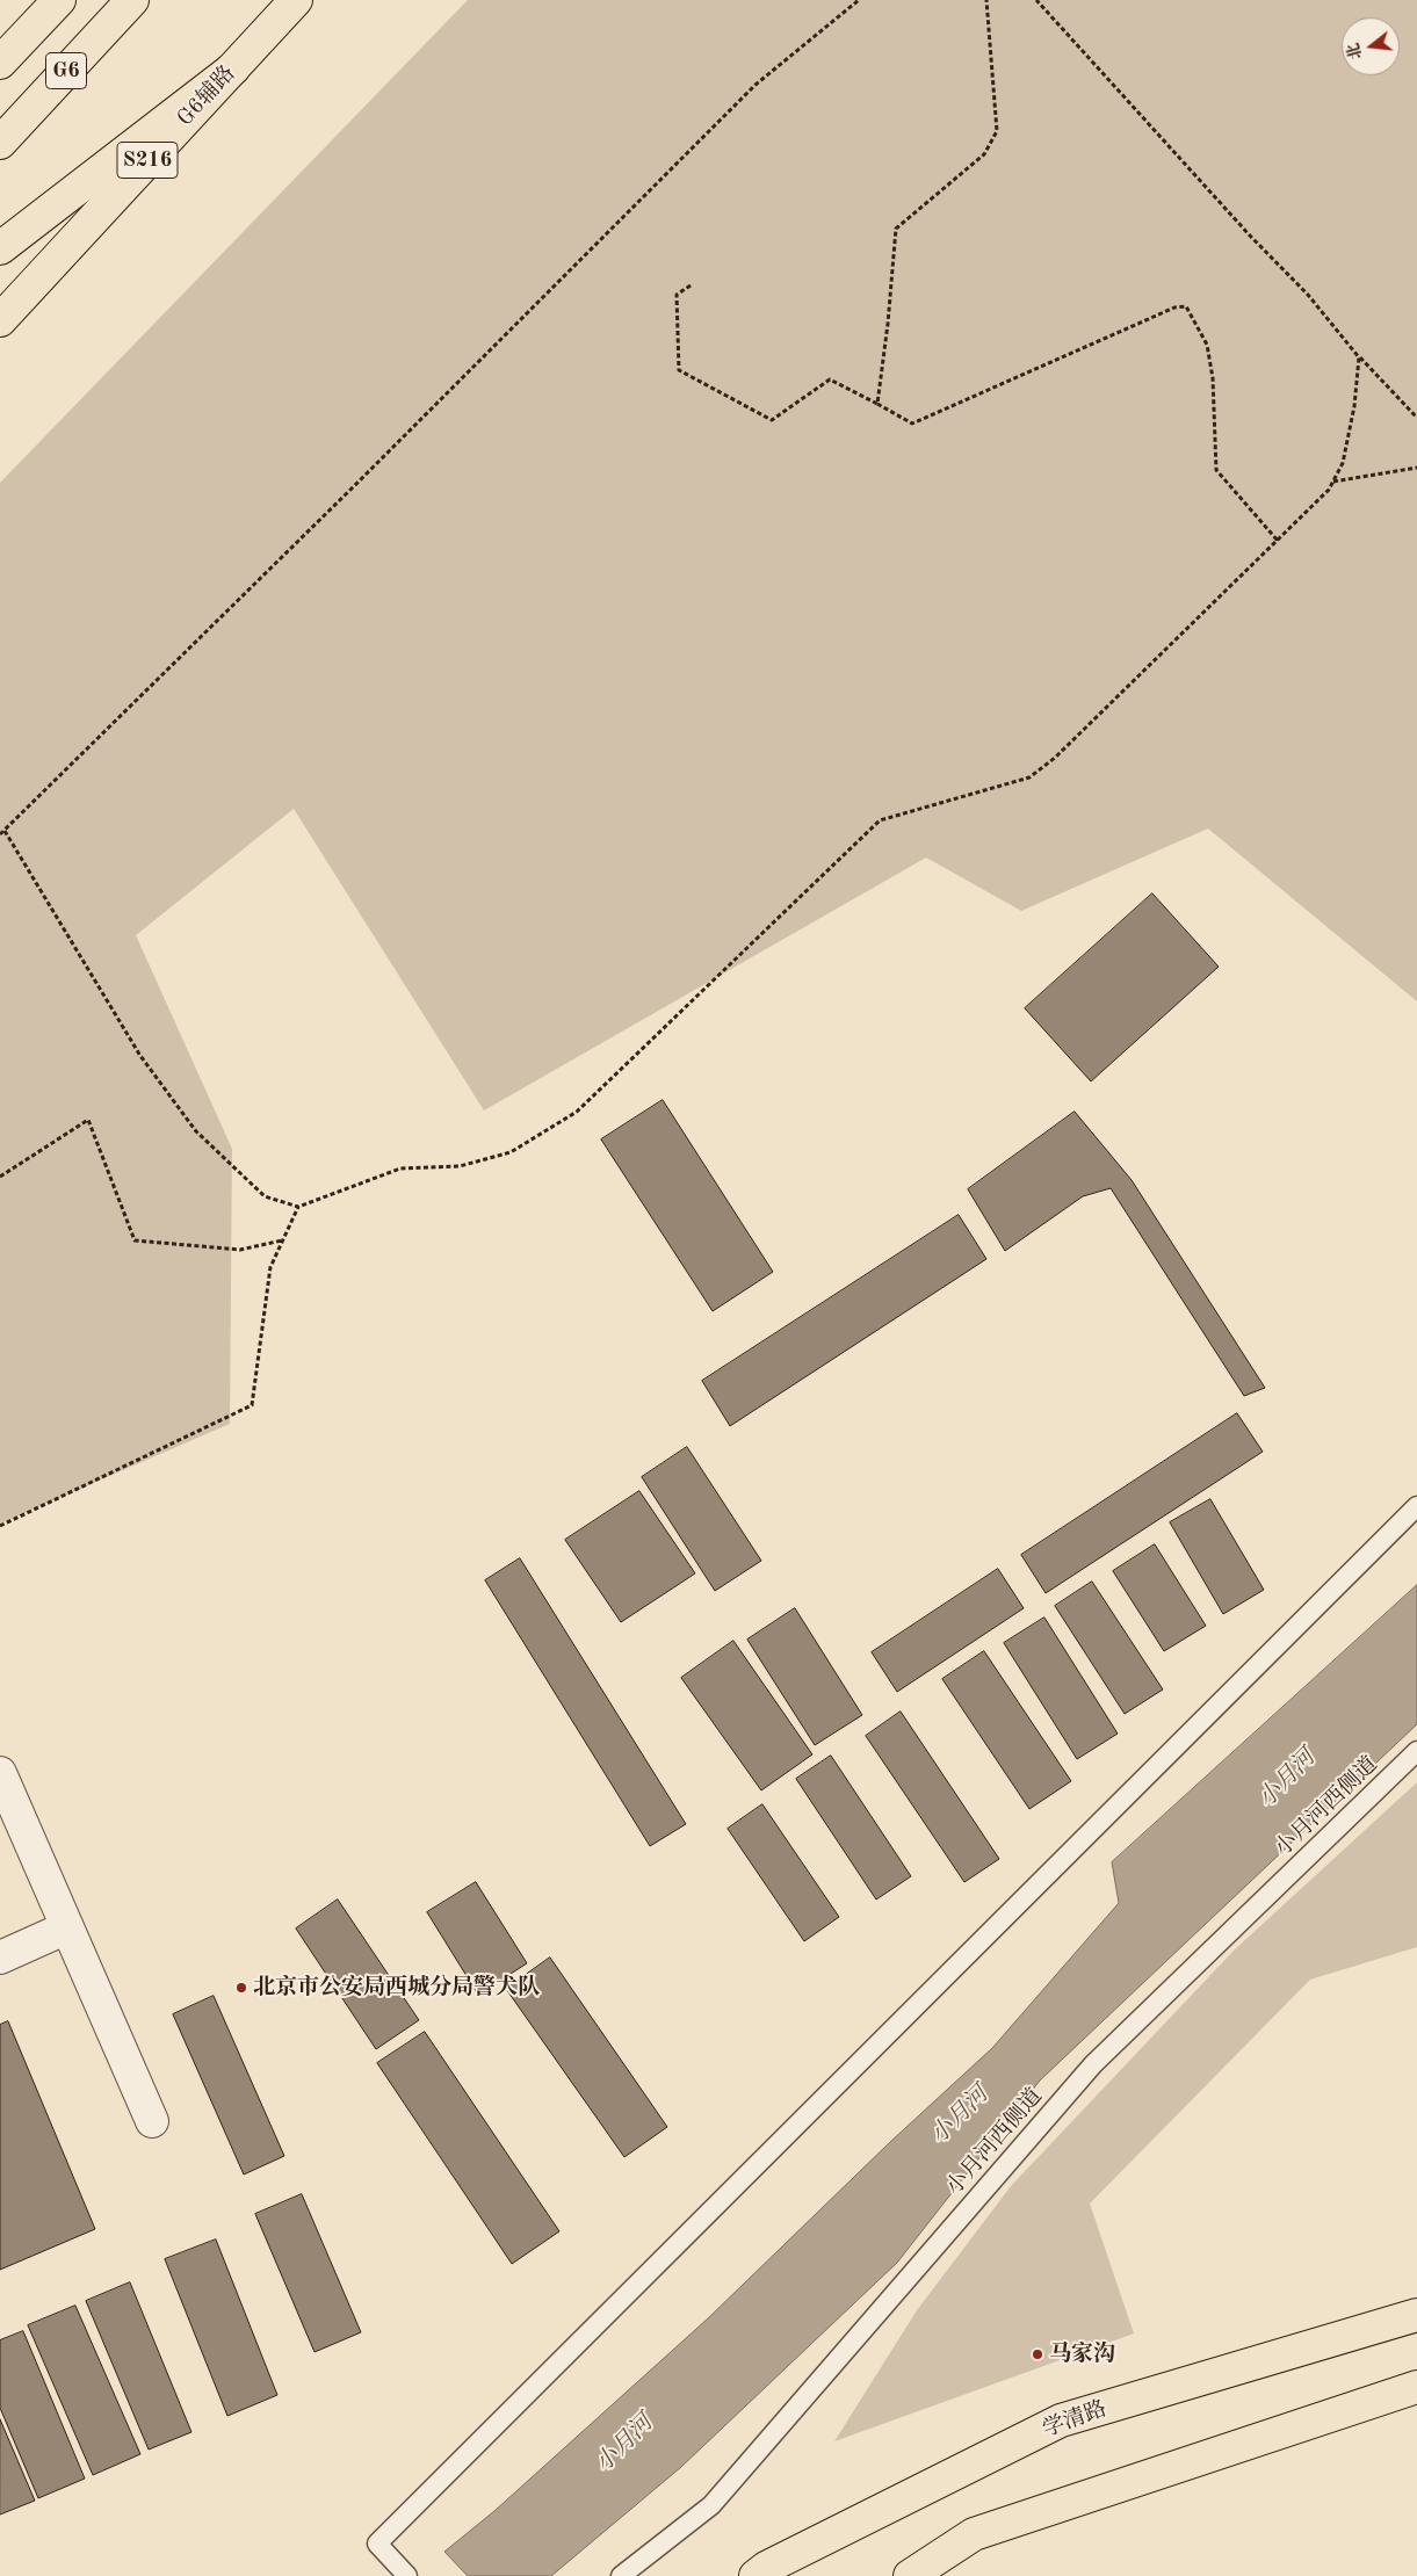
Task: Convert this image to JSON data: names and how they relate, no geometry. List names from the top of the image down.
{
  "streets": {
    "main road": [
      "G6",
      "G6辅路",
      "S216",
      "学清路"
    ],
    "lane": ["小月河西侧道"]
  },
  "water": ["小月河"],
  "places": ["北京市公安局西城分局警犬队", "马家沟"],
  "north": "left"
}
